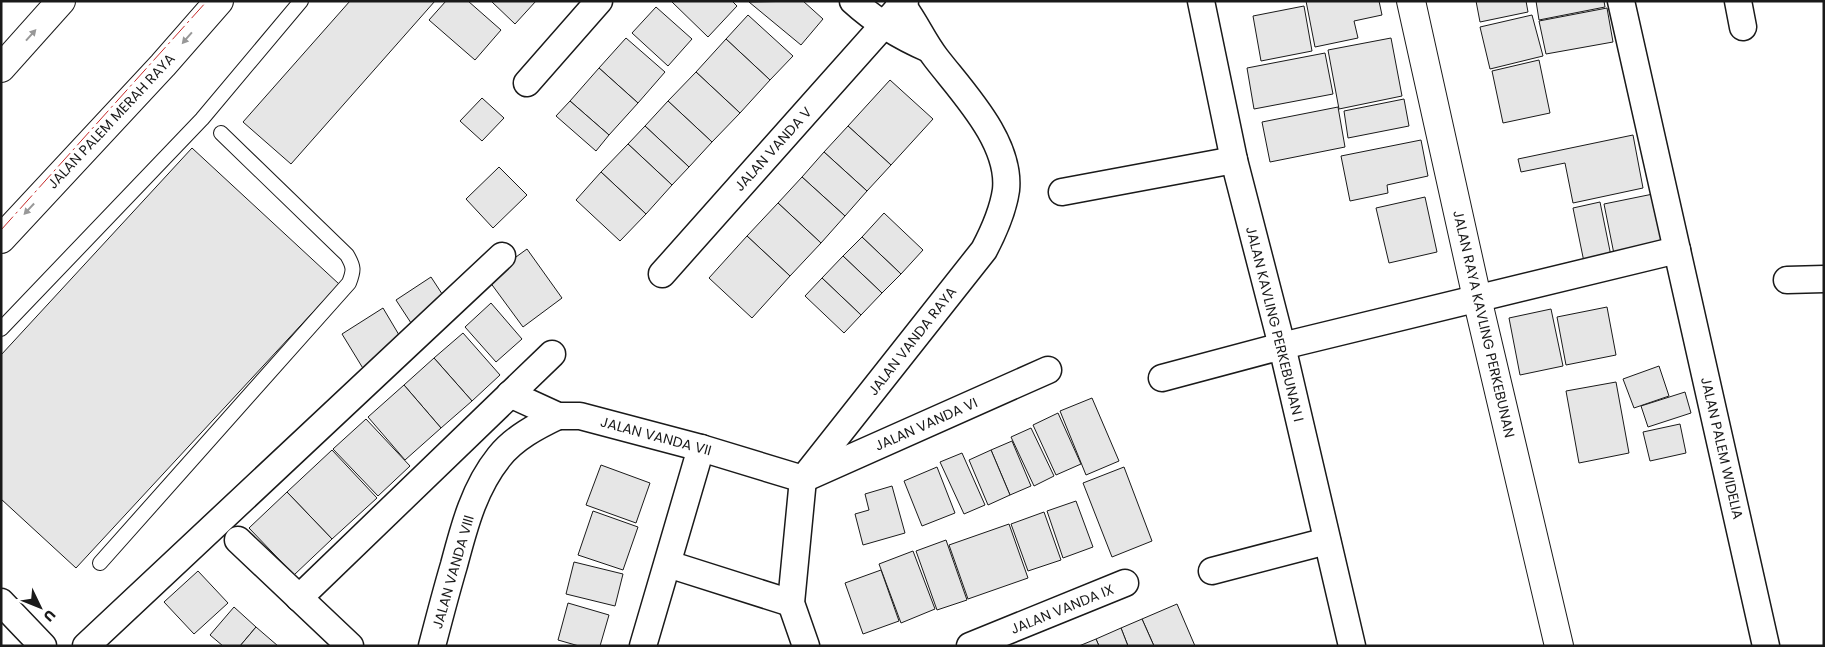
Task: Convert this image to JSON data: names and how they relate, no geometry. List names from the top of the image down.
{
  "streets": {
    "street": [
      "JALAN PALEM MERAH RAYA",
      "JALAN VANDA V",
      "JALAN KAVLING PERKEBUNAN I",
      "JALAN RAYA KAVLING PERKEBUNAN",
      "JALAN VANDA RAYA",
      "JALAN VANDA VI",
      "JALAN VANDA VII",
      "JALAN PALEM WIDELIA",
      "JALAN VANDA VIII",
      "JALAN VANDA IX"
    ]
  },
  "crossings": [
    ["JALAN VANDA V", "JALAN VANDA RAYA"],
    ["JALAN VANDA RAYA", "JALAN VANDA VI"],
    ["JALAN VANDA RAYA", "JALAN VANDA VII"],
    ["JALAN VANDA VI", "JALAN VANDA VII"],
    ["JALAN VANDA VII", "JALAN VANDA VIII"]
  ],
  "one_way": ["JALAN PALEM MERAH RAYA"],
  "north": "bottom right"
}
